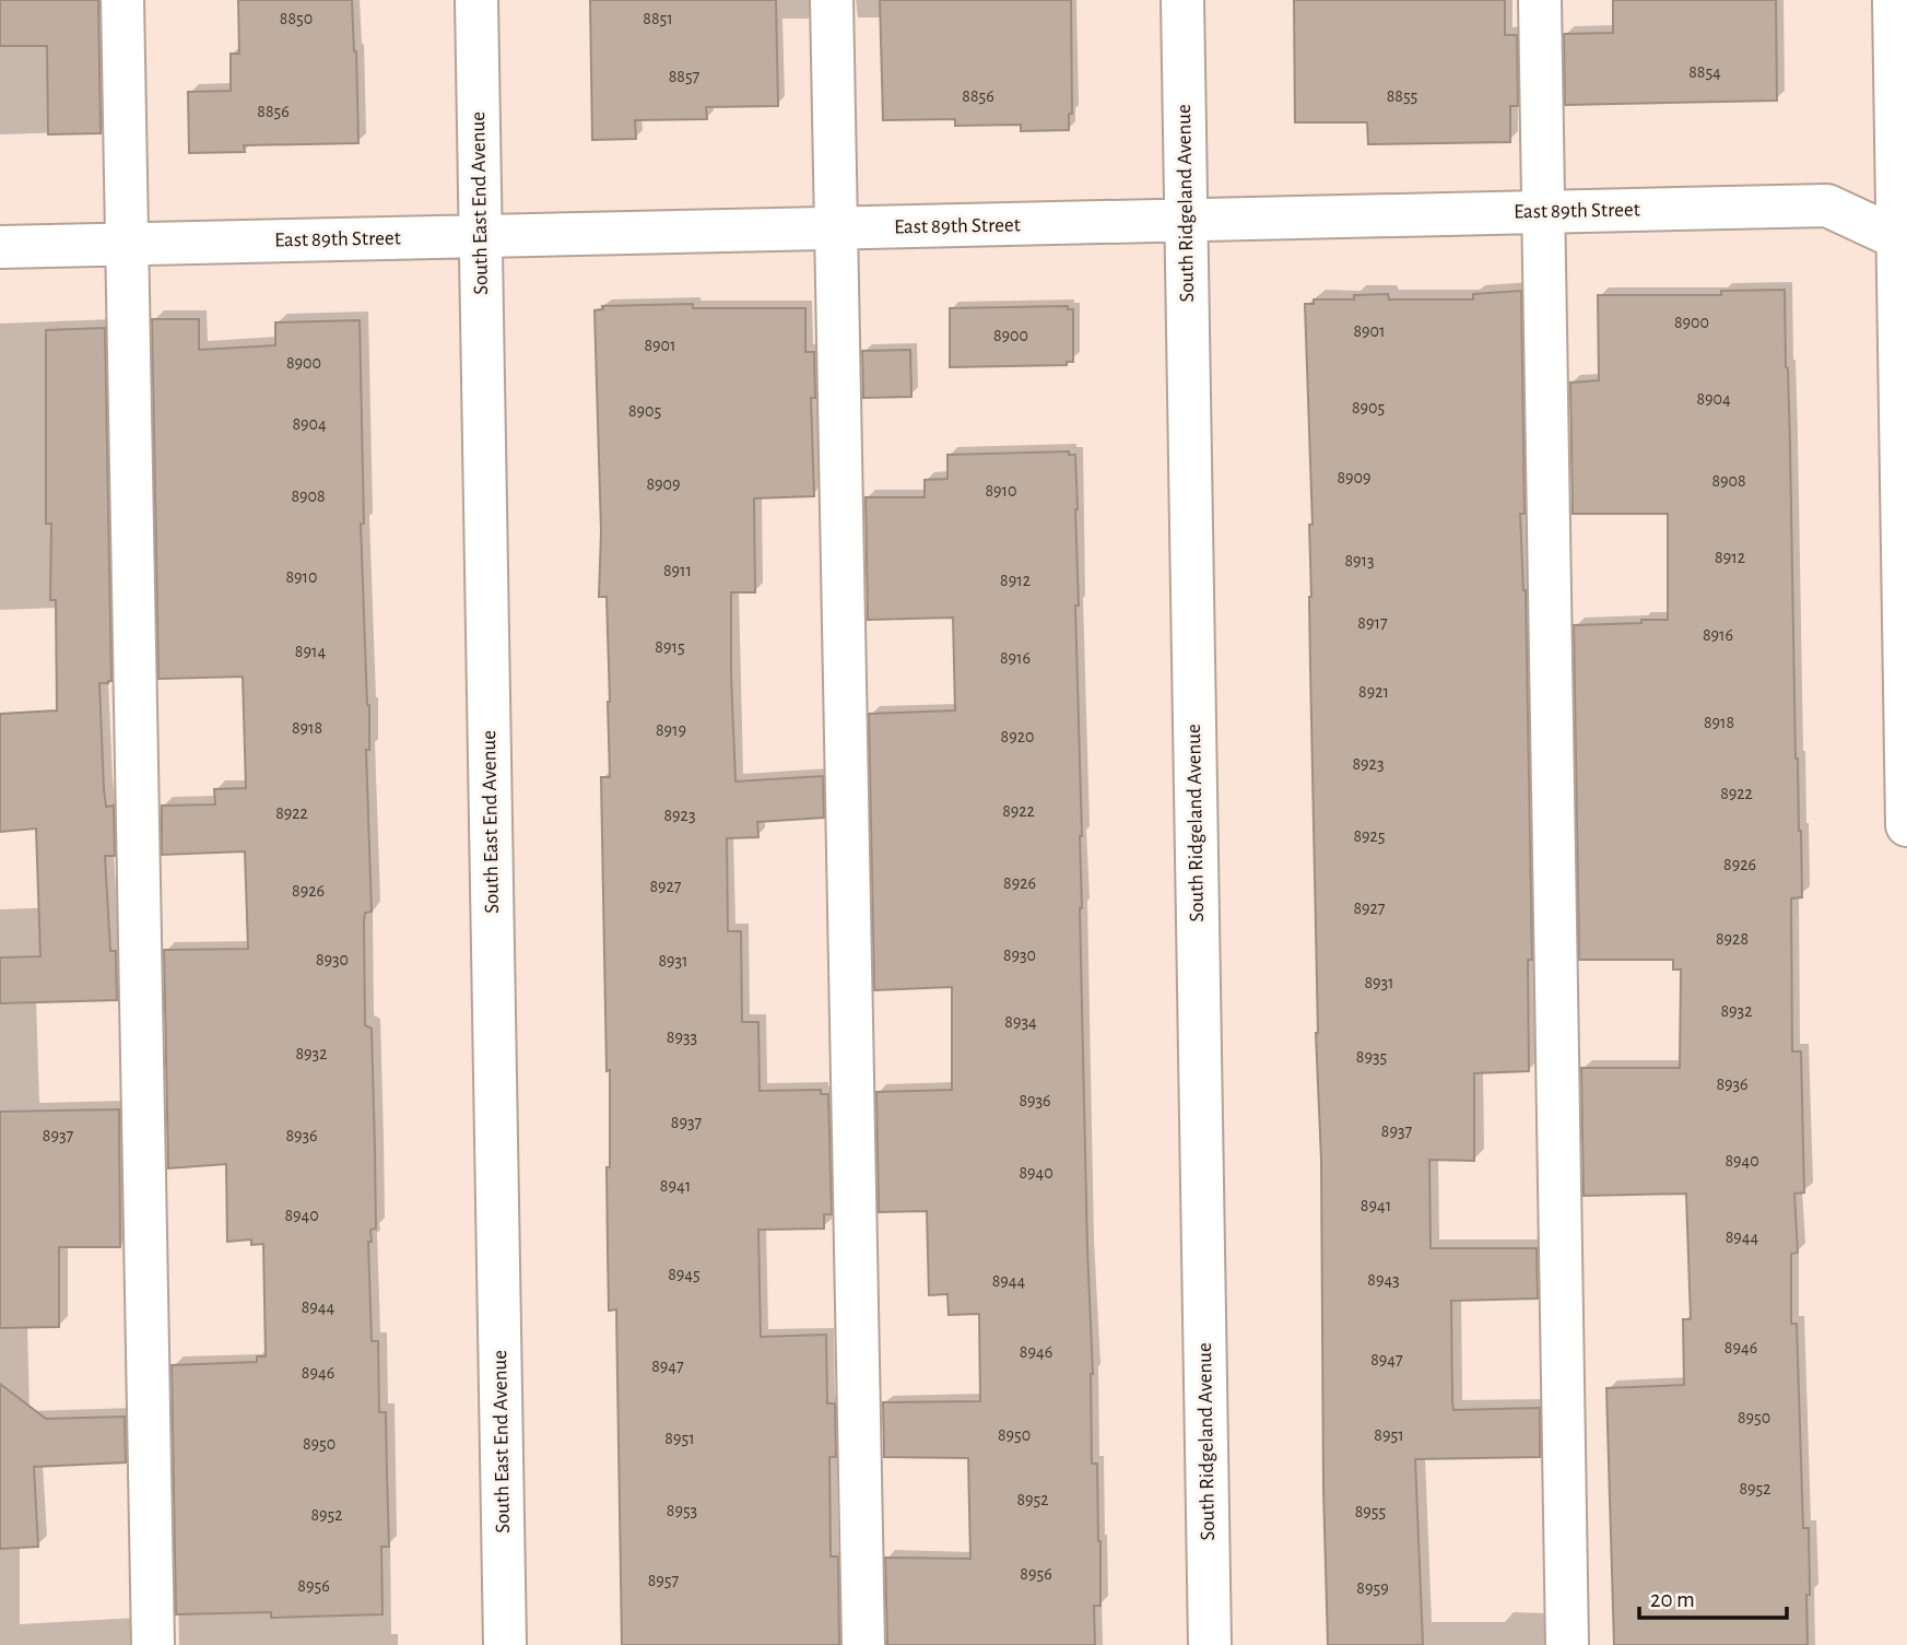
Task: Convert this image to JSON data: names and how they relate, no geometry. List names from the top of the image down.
{
  "streets": {
    "street": ["South East End Avenue", "South Ridgeland Avenue", "East 89th Street"]
  },
  "crossings": [
    ["South East End Avenue", "East 89th Street"],
    ["South Ridgeland Avenue", "East 89th Street"]
  ],
  "house_numbers": [
    "8850",
    "8851",
    "8854",
    "8857",
    "8856",
    "8855",
    "8856",
    "8900",
    "8901",
    "8900",
    "8901",
    "8900",
    "8904",
    "8905",
    "8905",
    "8904",
    "8909",
    "8908",
    "8909",
    "8910",
    "8908",
    "8912",
    "8913",
    "8911",
    "8910",
    "8912",
    "8917",
    "8916",
    "8915",
    "8914",
    "8916",
    "8921",
    "8918",
    "8918",
    "8919",
    "8920",
    "8923",
    "8922",
    "8922",
    "8922",
    "8923",
    "8925",
    "8926",
    "8926",
    "8927",
    "8926",
    "8927",
    "8928",
    "8930",
    "8930",
    "8931",
    "8931",
    "8932",
    "8934",
    "8933",
    "8932",
    "8935",
    "8936",
    "8936",
    "8937",
    "8937",
    "8937",
    "8936",
    "8940",
    "8940",
    "8941",
    "8941",
    "8940",
    "8944",
    "8945",
    "8943",
    "8944",
    "8944",
    "8946",
    "8946",
    "8947",
    "8947",
    "8946",
    "8950",
    "8950",
    "8951",
    "8951",
    "8950",
    "8952",
    "8952",
    "8953",
    "8955",
    "8952",
    "8956",
    "8957",
    "8956",
    "8959"
  ],
  "scale_bar": "20 m"
}
